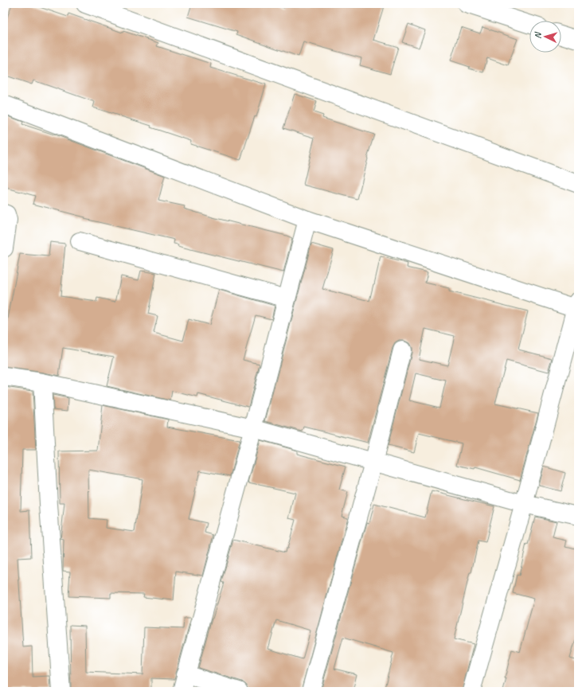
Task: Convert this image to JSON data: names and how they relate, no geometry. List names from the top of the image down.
{
  "north": "left"
}
